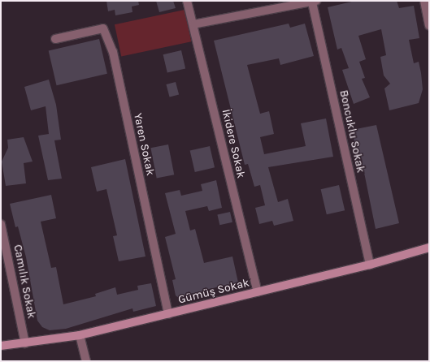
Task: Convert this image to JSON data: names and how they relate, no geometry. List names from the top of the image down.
{
  "streets": {
    "street": [
      "Boncuklu Sokak",
      "İkidere Sokak",
      "Yaren Sokak",
      "Camılık Sokak",
      "Gümüş Sokak"
    ]
  },
  "crossings": [
    ["Boncuklu Sokak", "Gümüş Sokak"],
    ["İkidere Sokak", "Gümüş Sokak"],
    ["Yaren Sokak", "Gümüş Sokak"],
    ["Camılık Sokak", "Gümüş Sokak"]
  ]
}
